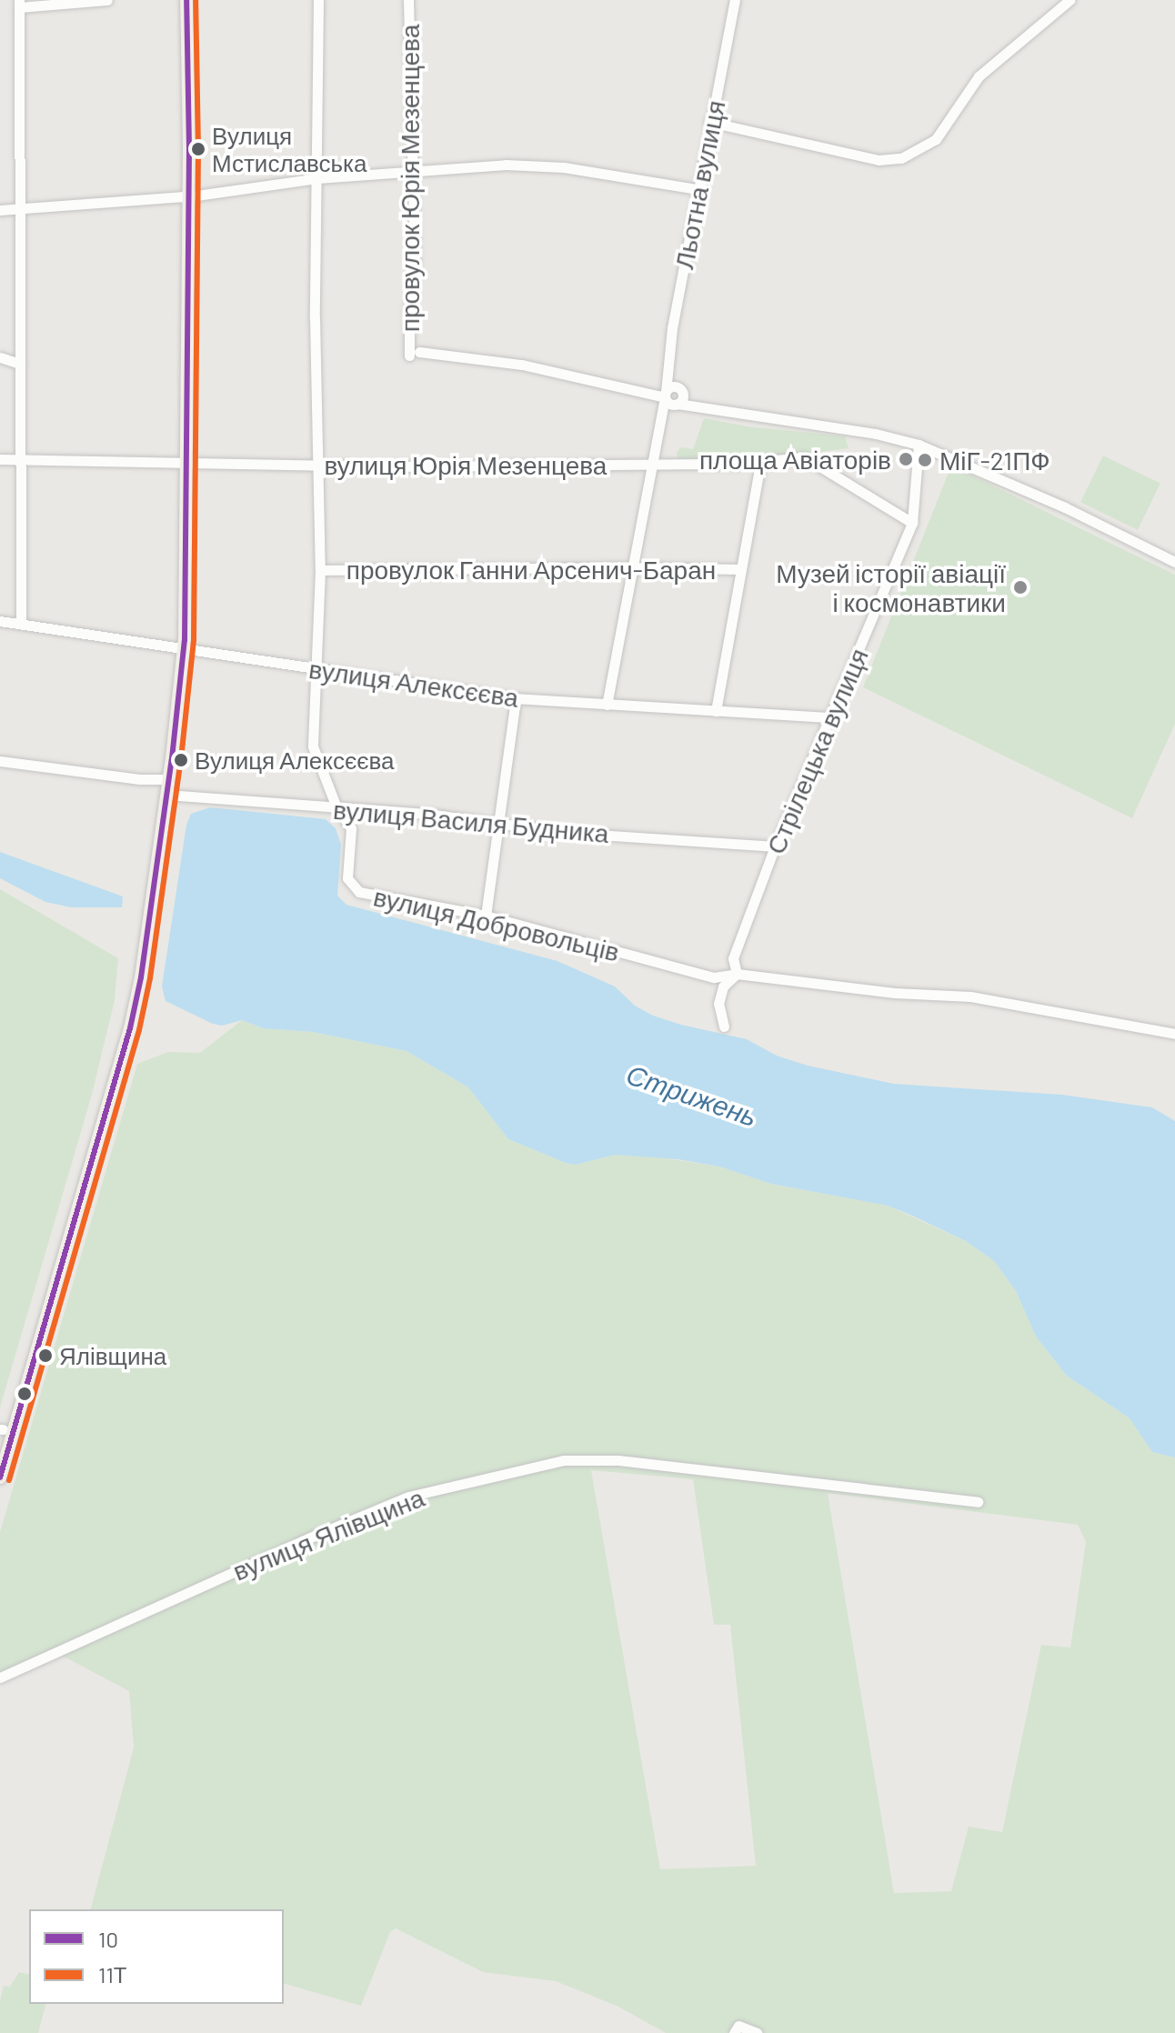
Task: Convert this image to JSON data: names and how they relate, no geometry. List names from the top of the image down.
{
  "streets": {
    "street": [
      "провулок Юрія Мезенцева",
      "Льотна вулиця",
      "вулиця Юрія Мезенцева",
      "провулок Ганни Арсенич-Баран",
      "вулиця Алексєєва",
      "Стрілецька вулиця",
      "вулиця Василя Будника",
      "вулиця Добровольців",
      "вулиця Ялівщина"
    ]
  },
  "crossings": [
    ["провулок Юрія Мезенцева", "Льотна вулиця"],
    ["Льотна вулиця", "вулиця Юрія Мезенцева"],
    ["Льотна вулиця", "провулок Ганни Арсенич-Баран"],
    ["Льотна вулиця", "вулиця Алексєєва"],
    ["вулиця Юрія Мезенцева", "Стрілецька вулиця"],
    ["вулиця Юрія Мезенцева", "вулиця Добровольців"],
    ["провулок Ганни Арсенич-Баран", "вулиця Добровольців"],
    ["вулиця Алексєєва", "Стрілецька вулиця"],
    ["вулиця Алексєєва", "вулиця Добровольців"],
    ["Стрілецька вулиця", "вулиця Василя Будника"],
    ["Стрілецька вулиця", "вулиця Добровольців"],
    ["вулиця Василя Будника", "вулиця Добровольців"]
  ],
  "water": ["Стрижень"],
  "places": [
    "Вулиця Мстиславська",
    "площа Авіаторів",
    "МіГ-21ПФ",
    "Музей історії авіації і космонавтики",
    "Вулиця Алексєєва",
    "Ялівщина"
  ],
  "lines": ["transit line 10", "transit line 11Т"],
  "legend": ["10", "11Т"]
}
